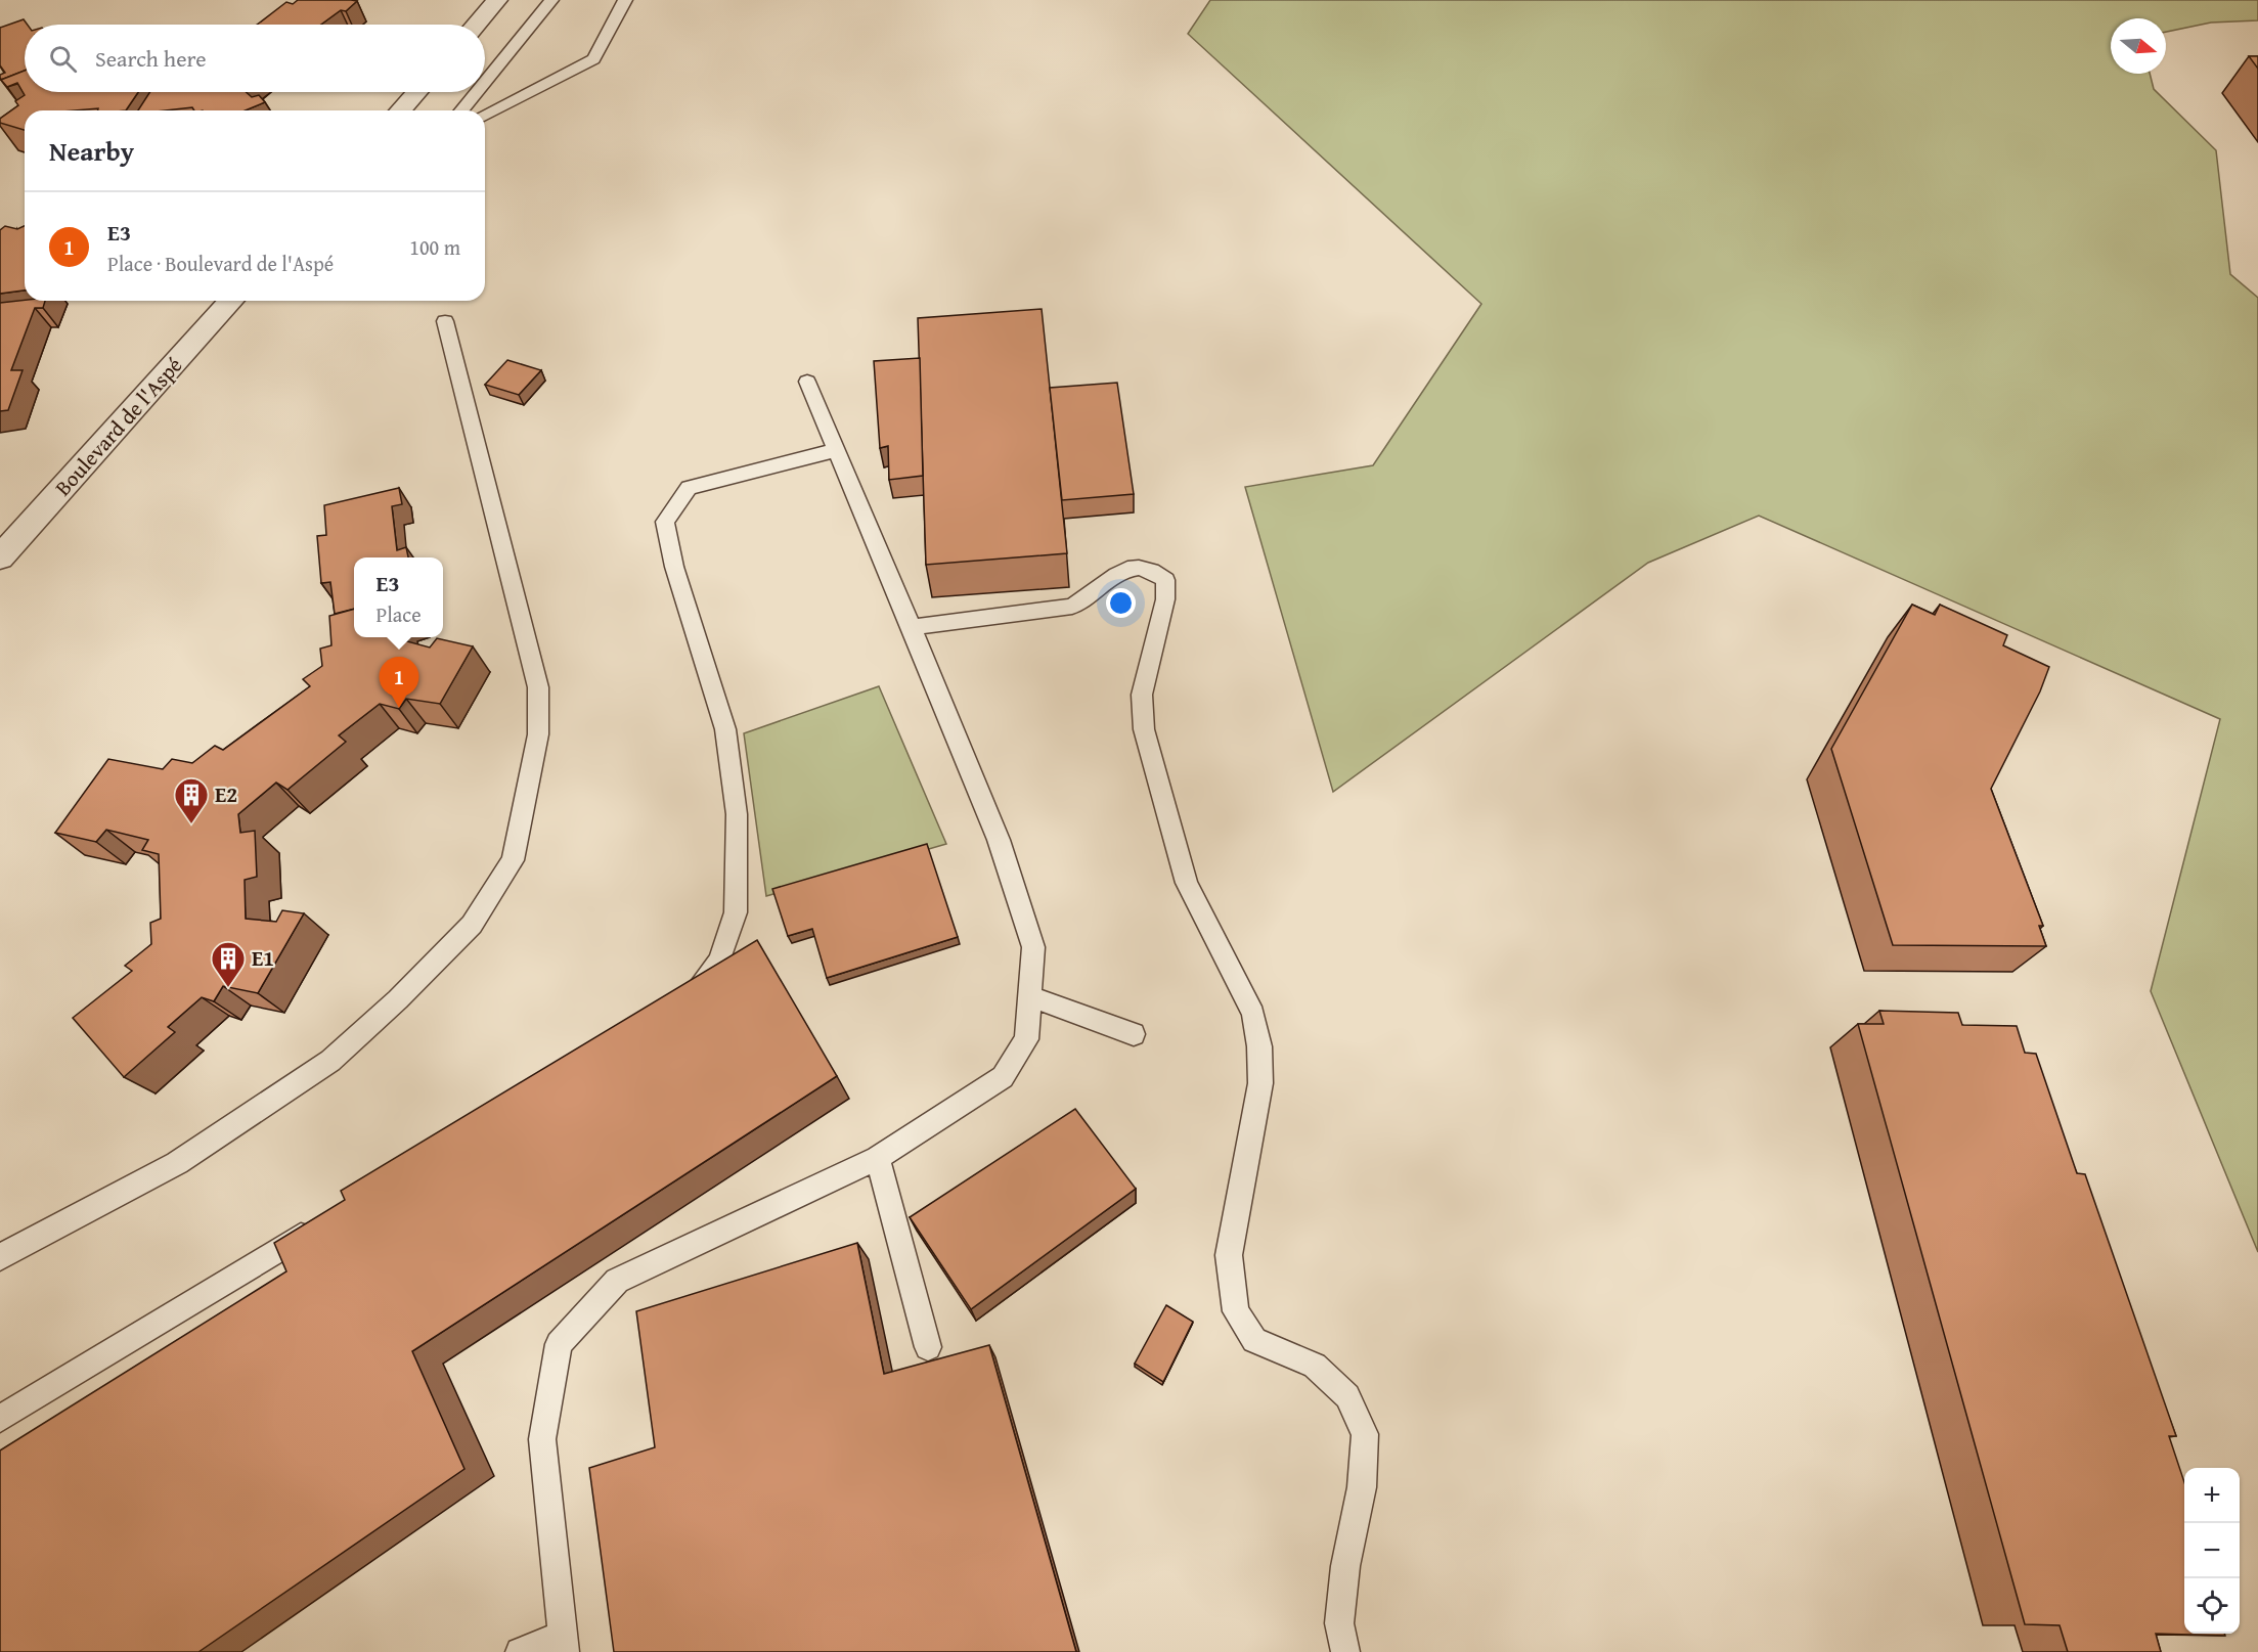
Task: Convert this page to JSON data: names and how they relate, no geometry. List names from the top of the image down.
{
  "streets": {
    "street": ["Boulevard de l'Aspé"]
  },
  "places": {
    "building": ["E2", "E1"]
  },
  "north": "right",
  "page": {
    "search": "Search here",
    "heading": "Nearby",
    "list": [
      {
        "mark": "1",
        "name": "E3",
        "note": "Place · Boulevard de l'Aspé",
        "value": "100 m"
      }
    ],
    "popup": ["E3", "Place"],
    "pins": "1",
    "map_buttons": ["+", "−"]
  }
}
